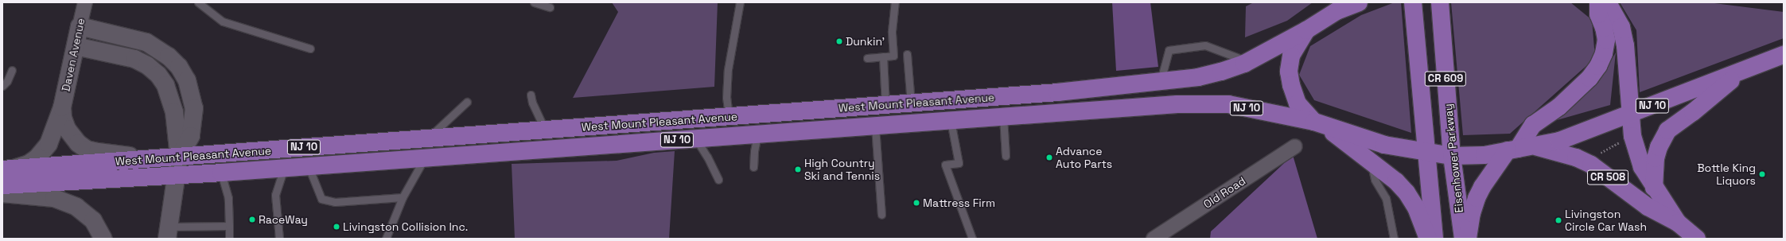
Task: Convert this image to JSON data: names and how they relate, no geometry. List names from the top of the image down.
{
  "streets": {
    "main road": [
      "CR 609",
      "West Mount Pleasant Avenue",
      "NJ 10",
      "Eisenhower Parkway",
      "CR 508"
    ],
    "street": ["Daven Avenue", "Old Road"]
  },
  "crossings": [
    ["Daven Avenue", "West Mount Pleasant Avenue"],
    ["CR 609", "NJ 10"],
    ["West Mount Pleasant Avenue", "NJ 10"],
    ["NJ 10", "Eisenhower Parkway"],
    ["NJ 10", "CR 508"]
  ],
  "places": [
    "Dunkin'",
    "Advance Auto Parts",
    "High Country Ski and Tennis",
    "Bottle King Liquors",
    "Mattress Firm",
    "RaceWay",
    "Livingston Circle Car Wash",
    "Livingston Collision Inc."
  ]
}
